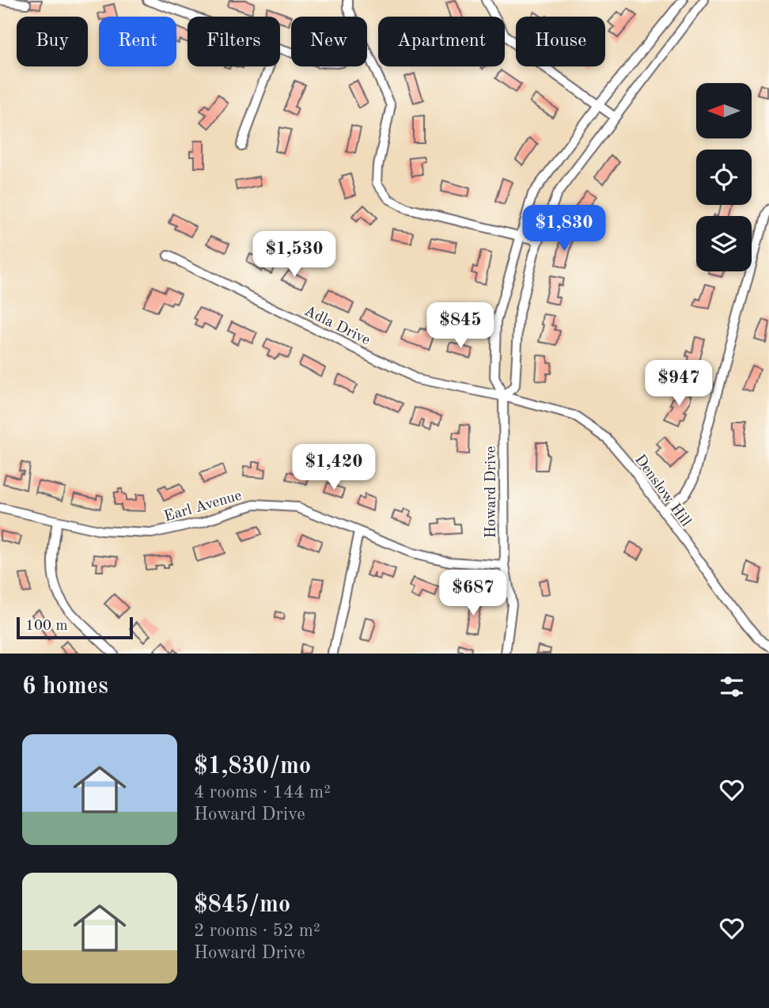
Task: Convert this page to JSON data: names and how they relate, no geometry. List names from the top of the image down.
{
  "streets": {
    "street": [
      "Adla Drive",
      "Denslow Hill",
      "Howard Drive",
      "Earl Avenue"
    ]
  },
  "crossings": [
    ["Adla Drive", "Denslow Hill"],
    ["Adla Drive", "Howard Drive"],
    ["Denslow Hill", "Howard Drive"],
    ["Howard Drive", "Earl Avenue"]
  ],
  "scale_bar": "100 m",
  "north": "left",
  "page": {
    "chip": [
      "Buy",
      "Rent",
      "Filters",
      "New",
      "Apartment",
      "House"
    ],
    "price": [
      "$1,830",
      "$1,530",
      "$845",
      "$947",
      "$1,420",
      "$687"
    ],
    "scale": "100 m",
    "heading": "6 homes",
    "list": [
      {
        "name": "$1,830/mo",
        "note": "4 rooms · 144 m² · Howard Drive"
      },
      {
        "name": "$845/mo",
        "note": "2 rooms · 52 m² · Howard Drive"
      }
    ]
  }
}
